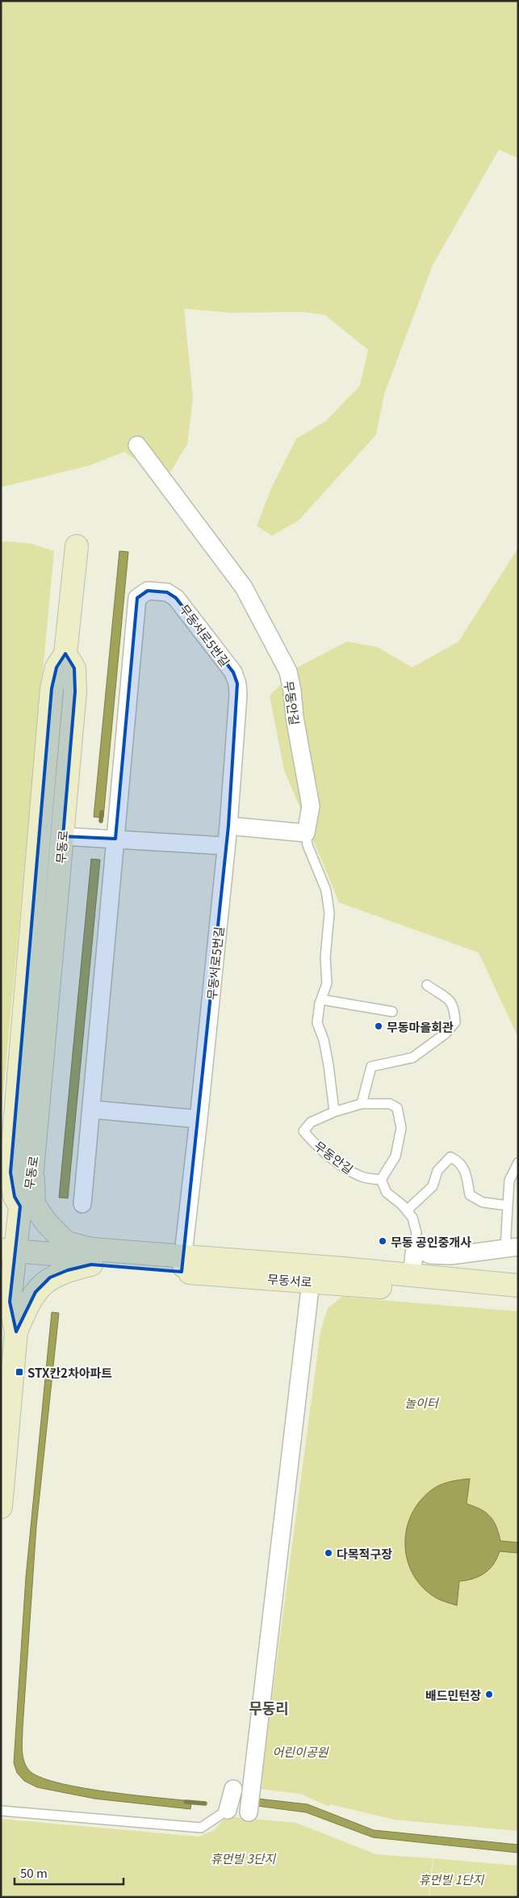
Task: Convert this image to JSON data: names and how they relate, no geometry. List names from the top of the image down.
{
  "streets": {
    "main road": ["무동로", "무동서로"],
    "street": ["무동서로5번길", "무동안길"]
  },
  "crossings": [
    ["무동서로5번길", "무동서로"]
  ],
  "districts": ["무동리"],
  "parks": [
    "놀이터",
    "어린이공원",
    "휴먼빌 3단지",
    "휴먼빌 1단지"
  ],
  "places": {
    "other": [
      "무동마을회관",
      "무동 공인중개사",
      "다목적구장",
      "배드민턴장"
    ],
    "transit": ["STX칸2차아파트"]
  },
  "scale_bar": "50 m"
}
